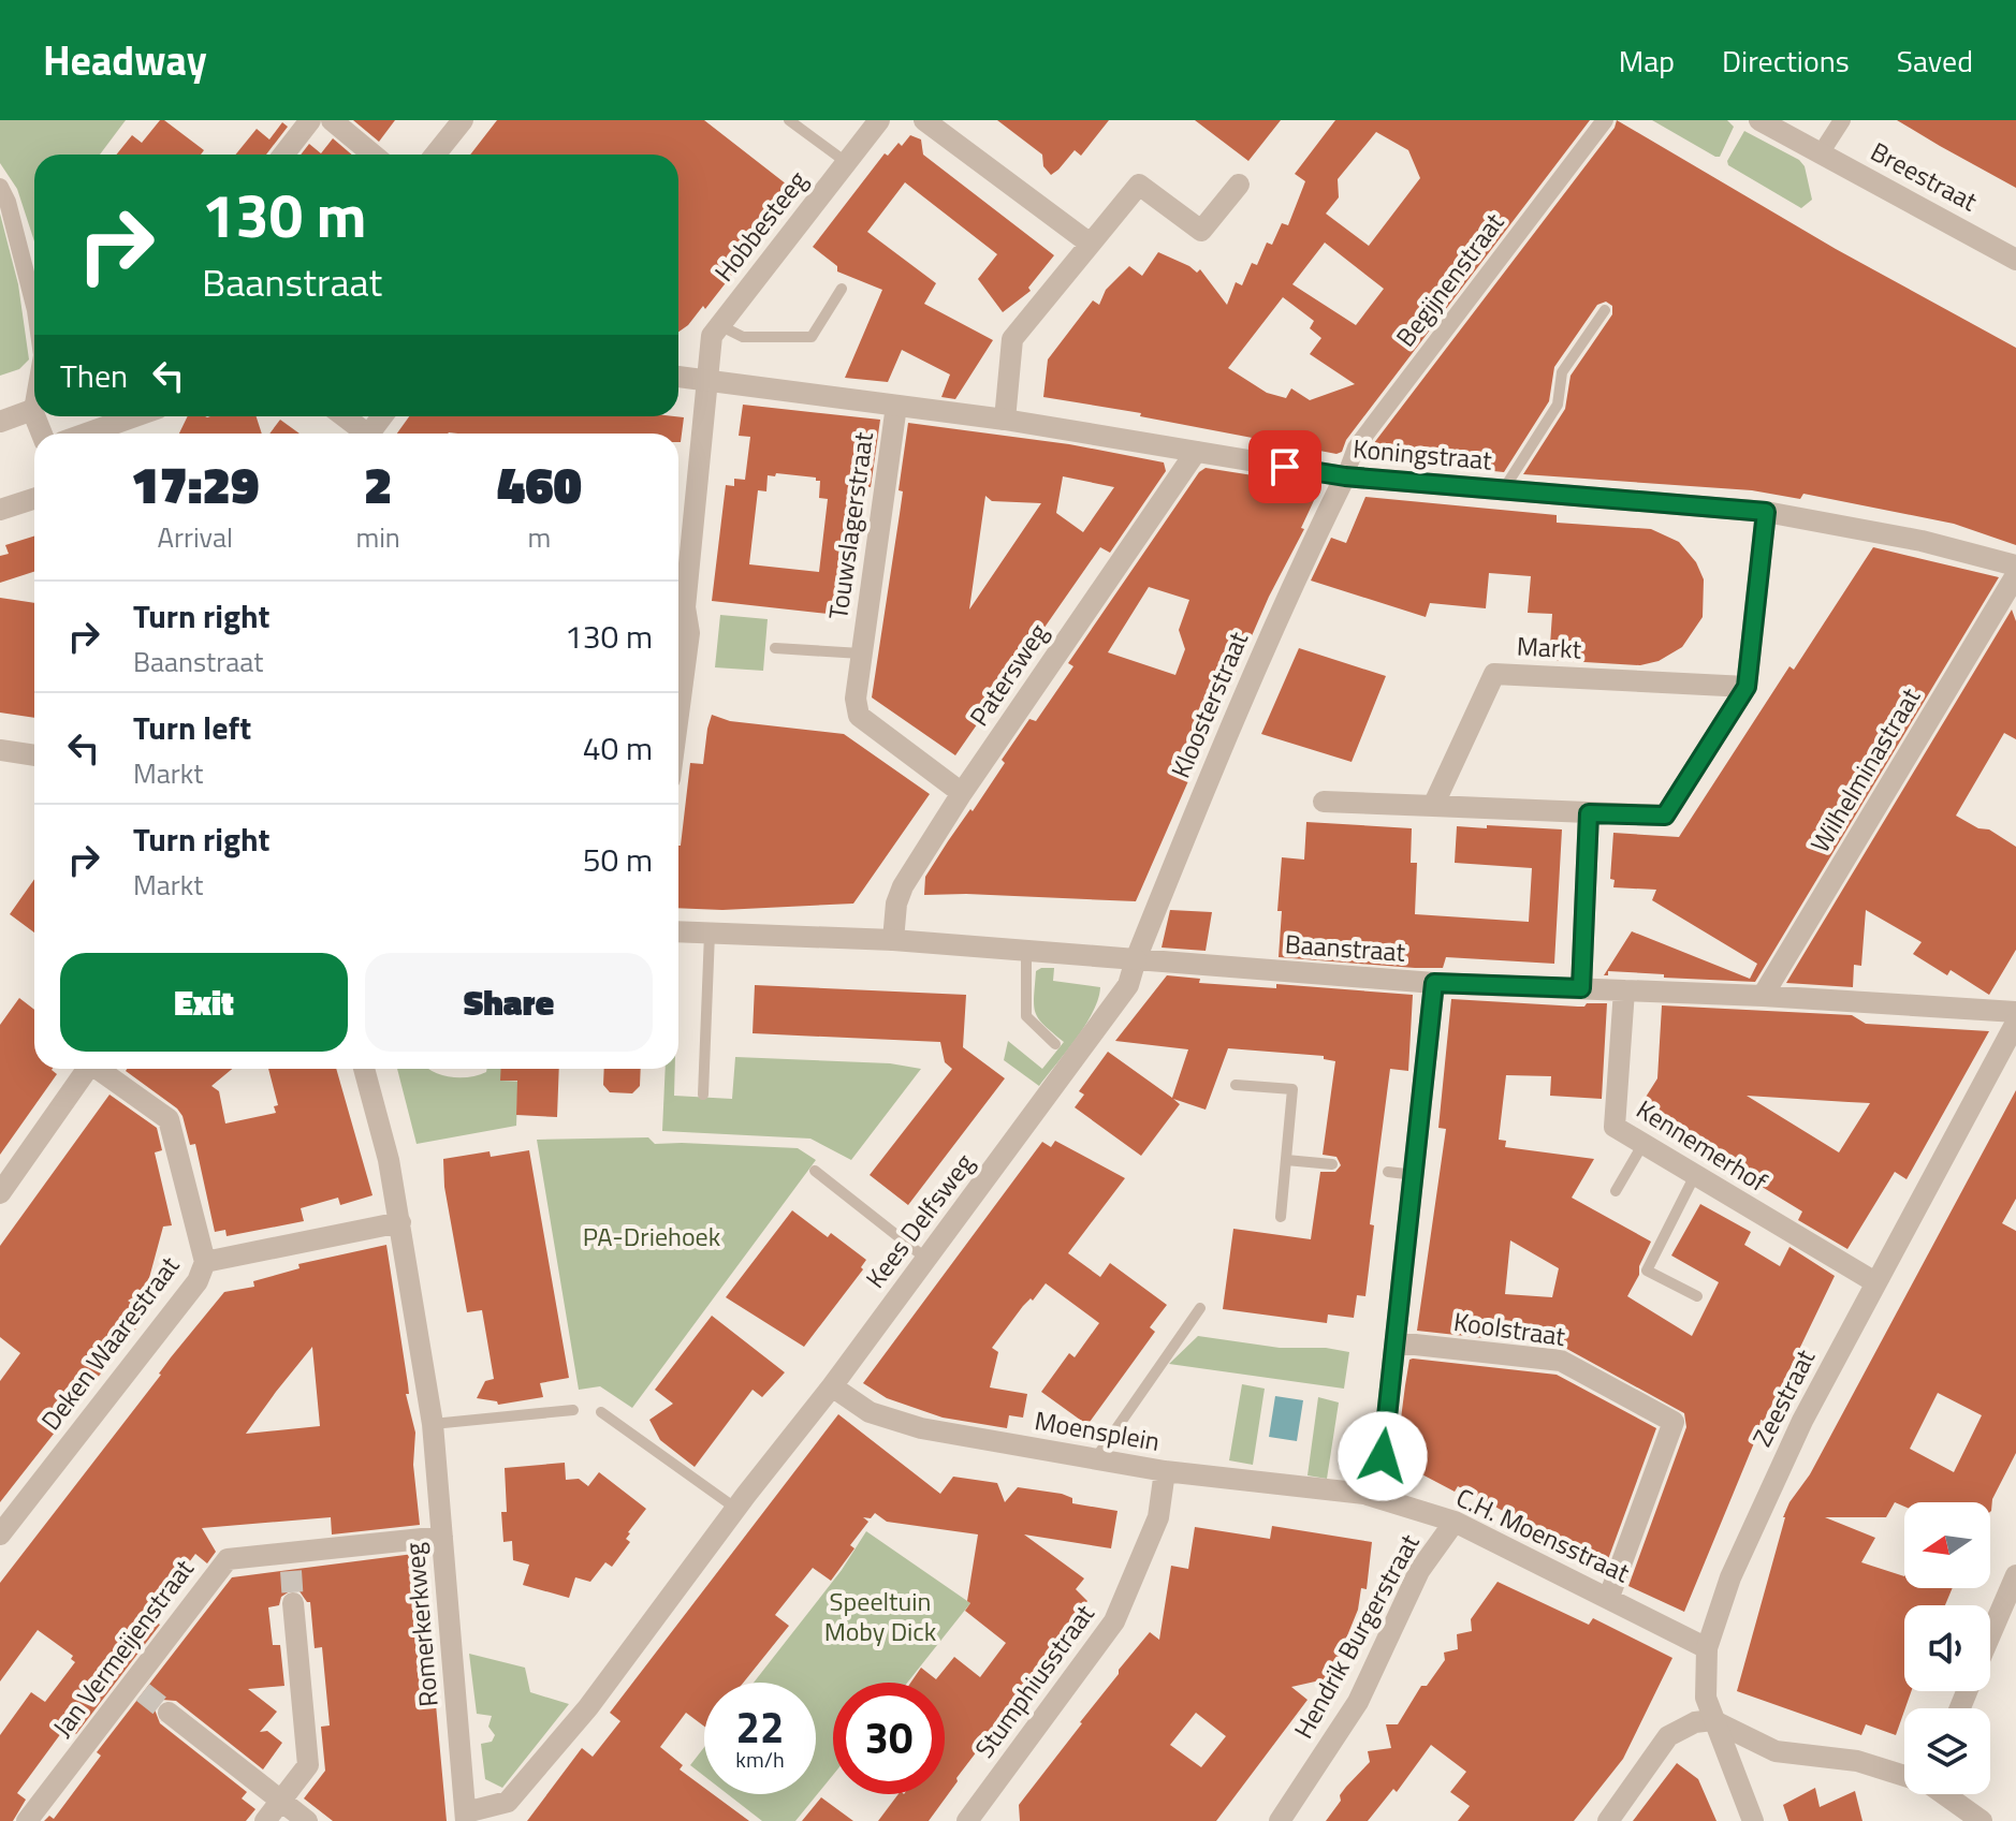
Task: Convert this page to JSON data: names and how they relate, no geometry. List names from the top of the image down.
{
  "streets": {
    "street": [
      "Breestraat",
      "Hobbesteeg",
      "Begijnenstraat",
      "Koningstraat",
      "Touwslagerstraat",
      "Markt",
      "Patersweg",
      "Kloosterstraat",
      "Wilhelminastraat",
      "Baanstraat",
      "Kennemerhof",
      "Kees Delfsweg",
      "Koolstraat",
      "Deken Waarestraat",
      "Zeestraat",
      "Moensplein",
      "C.H. Moensstraat",
      "Romerkerkweg",
      "Hendrik Burgerstraat",
      "Jan Vermeijenstraat",
      "Stumphiusstraat"
    ]
  },
  "crossings": [
    ["Hobbesteeg", "Koningstraat"],
    ["Begijnenstraat", "Koningstraat"],
    ["Begijnenstraat", "Kloosterstraat"],
    ["Koningstraat", "Touwslagerstraat"],
    ["Koningstraat", "Patersweg"],
    ["Koningstraat", "Kloosterstraat"],
    ["Touwslagerstraat", "Patersweg"],
    ["Patersweg", "Baanstraat"],
    ["Kloosterstraat", "Baanstraat"],
    ["Kloosterstraat", "Kees Delfsweg"],
    ["Wilhelminastraat", "Baanstraat"],
    ["Baanstraat", "Kennemerhof"],
    ["Baanstraat", "Kees Delfsweg"],
    ["Kennemerhof", "Zeestraat"],
    ["Kees Delfsweg", "Moensplein"],
    ["Kees Delfsweg", "Romerkerkweg"],
    ["Koolstraat", "C.H. Moensstraat"],
    ["Deken Waarestraat", "Romerkerkweg"],
    ["Zeestraat", "C.H. Moensstraat"],
    ["Moensplein", "C.H. Moensstraat"],
    ["Moensplein", "Stumphiusstraat"],
    ["C.H. Moensstraat", "Hendrik Burgerstraat"],
    ["Romerkerkweg", "Jan Vermeijenstraat"]
  ],
  "parks": ["PA-Driehoek", "Speeltuin Moby Dick"],
  "north": "left",
  "page": {
    "header": "Headway",
    "nav": ["Map", "Directions", "Saved"],
    "turn": ["130 m", "Baanstraat"],
    "then": "Then",
    "eta": [
      "17:29",
      "Arrival",
      "2",
      "min",
      "460",
      "m"
    ],
    "list": [
      {
        "name": "Turn right",
        "note": "Baanstraat",
        "value": "130 m"
      },
      {
        "name": "Turn left",
        "note": "Markt",
        "value": "40 m"
      },
      {
        "name": "Turn right",
        "note": "Markt",
        "value": "50 m"
      }
    ],
    "buttons": ["Exit", "Share"],
    "speed": "22 km/h",
    "limit": "30"
  }
}
